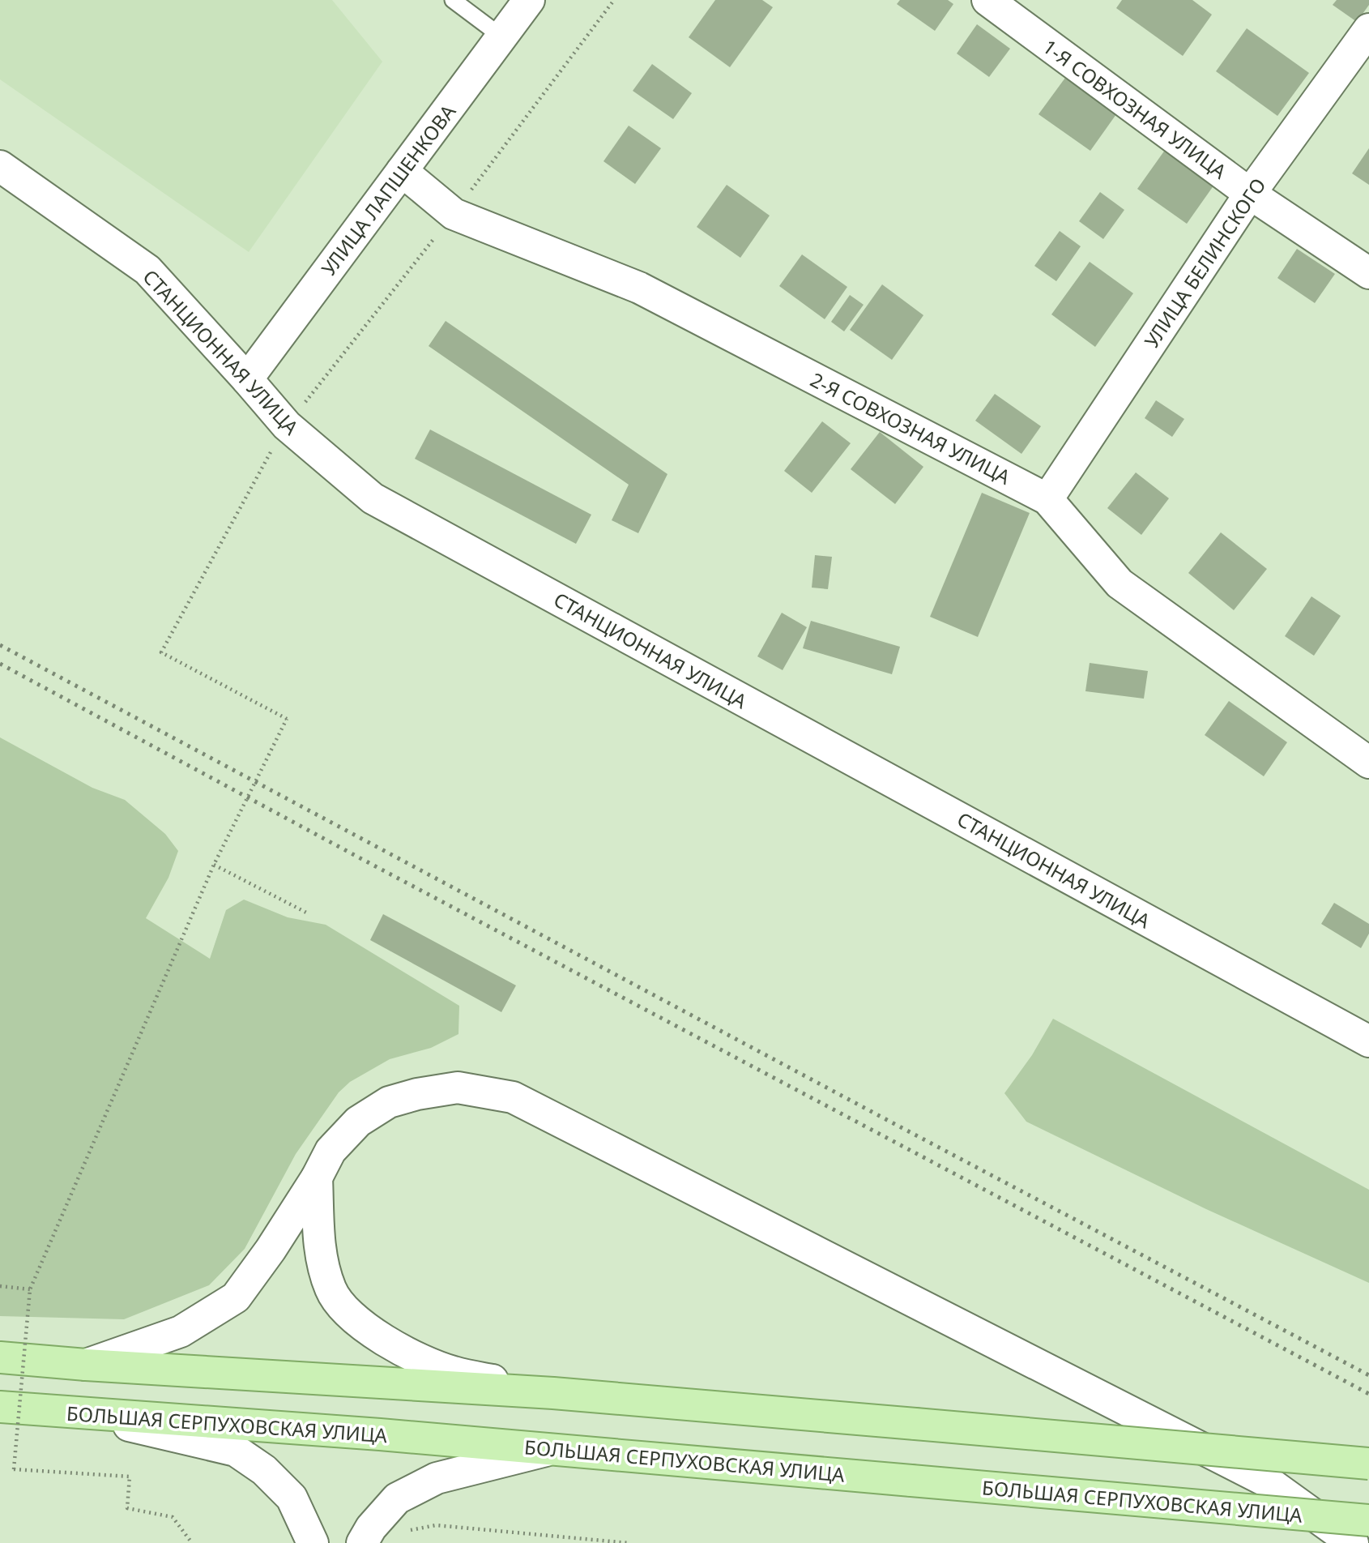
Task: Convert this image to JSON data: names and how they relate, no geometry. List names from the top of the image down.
{
  "streets": {
    "main road": ["БОЛЬШАЯ СЕРПУХОВСКАЯ УЛИЦА"],
    "street": [
      "1-Я СОВХОЗНАЯ УЛИЦА",
      "УЛИЦА ЛАПШЕНКОВА",
      "УЛИЦА БЕЛИНСКОГО",
      "СТАНЦИОННАЯ УЛИЦА",
      "2-Я СОВХОЗНАЯ УЛИЦА"
    ]
  },
  "crossings": [
    ["1-Я СОВХОЗНАЯ УЛИЦА", "УЛИЦА БЕЛИНСКОГО"],
    ["УЛИЦА ЛАПШЕНКОВА", "СТАНЦИОННАЯ УЛИЦА"],
    ["УЛИЦА ЛАПШЕНКОВА", "2-Я СОВХОЗНАЯ УЛИЦА"],
    ["УЛИЦА БЕЛИНСКОГО", "2-Я СОВХОЗНАЯ УЛИЦА"]
  ]
}
